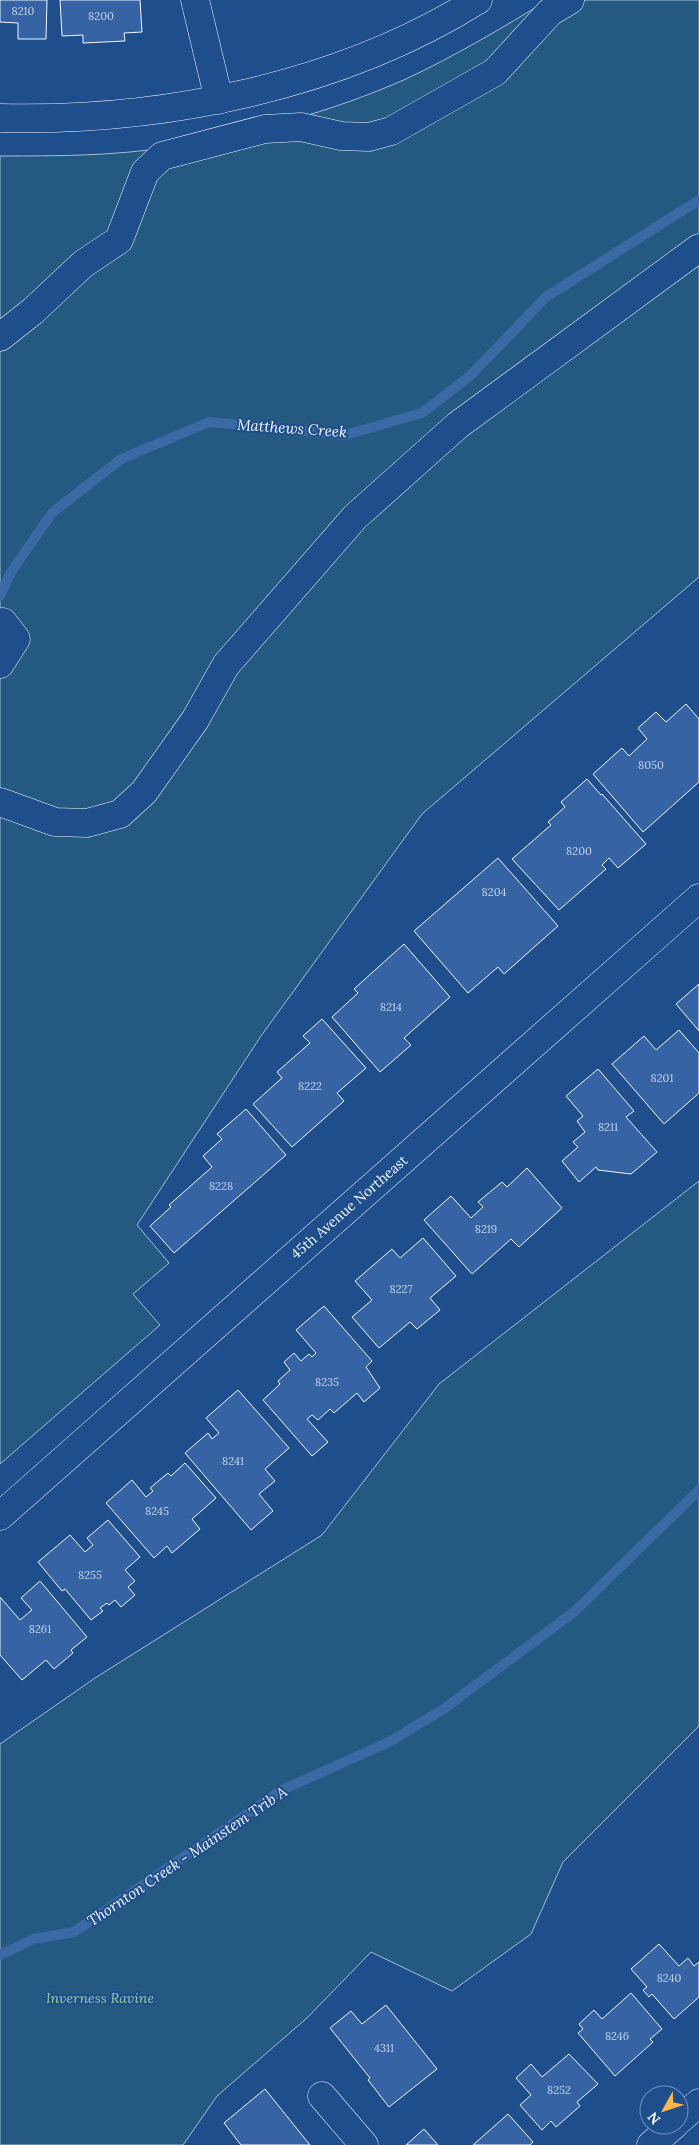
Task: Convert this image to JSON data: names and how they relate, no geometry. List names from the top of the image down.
{
  "streets": {
    "street": ["45th Avenue Northeast"]
  },
  "water": ["Matthews Creek", "Thornton Creek - Mainstem Trib A"],
  "parks": ["Inverness Ravine"],
  "house_numbers": [
    "8210",
    "8200",
    "8050",
    "8200",
    "8204",
    "8214",
    "8201",
    "8222",
    "8211",
    "8228",
    "8219",
    "8227",
    "8235",
    "8241",
    "8245",
    "8255",
    "8261",
    "8240",
    "8246",
    "4311",
    "8252"
  ],
  "north": "bottom left"
}
